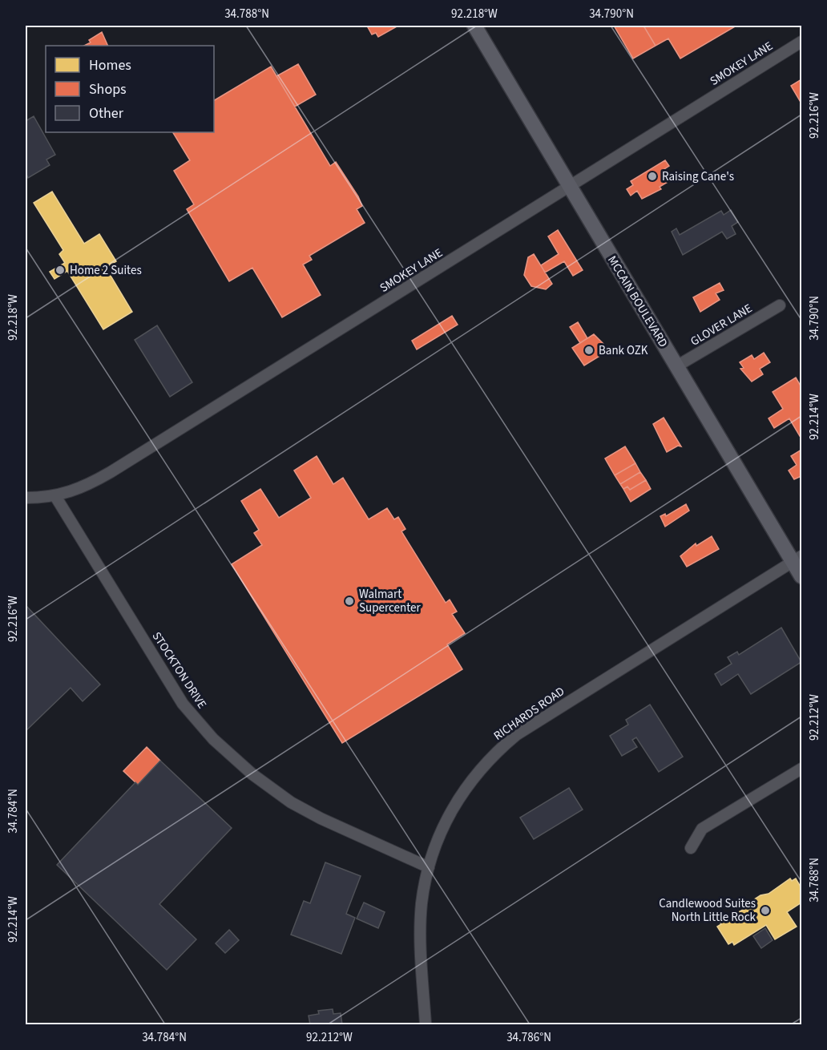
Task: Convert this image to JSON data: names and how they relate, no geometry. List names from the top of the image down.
{
  "streets": {
    "main road": ["MCCAIN BOULEVARD"],
    "street": [
      "SMOKEY LANE",
      "GLOVER LANE",
      "STOCKTON DRIVE",
      "RICHARDS ROAD"
    ]
  },
  "crossings": [
    ["SMOKEY LANE", "MCCAIN BOULEVARD"],
    ["SMOKEY LANE", "STOCKTON DRIVE"],
    ["MCCAIN BOULEVARD", "GLOVER LANE"],
    ["MCCAIN BOULEVARD", "RICHARDS ROAD"],
    ["STOCKTON DRIVE", "RICHARDS ROAD"]
  ],
  "places": [
    "Raising Cane's",
    "Home 2 Suites",
    "Bank OZK",
    "Walmart Supercenter",
    "Candlewood Suites North Little Rock"
  ],
  "legend": ["Homes", "Shops", "Other"],
  "coordinates": [
    "34.788°N",
    "92.218°W",
    "34.790°N",
    "92.216°W",
    "92.214°W",
    "92.212°W",
    "34.784°N",
    "34.786°N"
  ]
}
